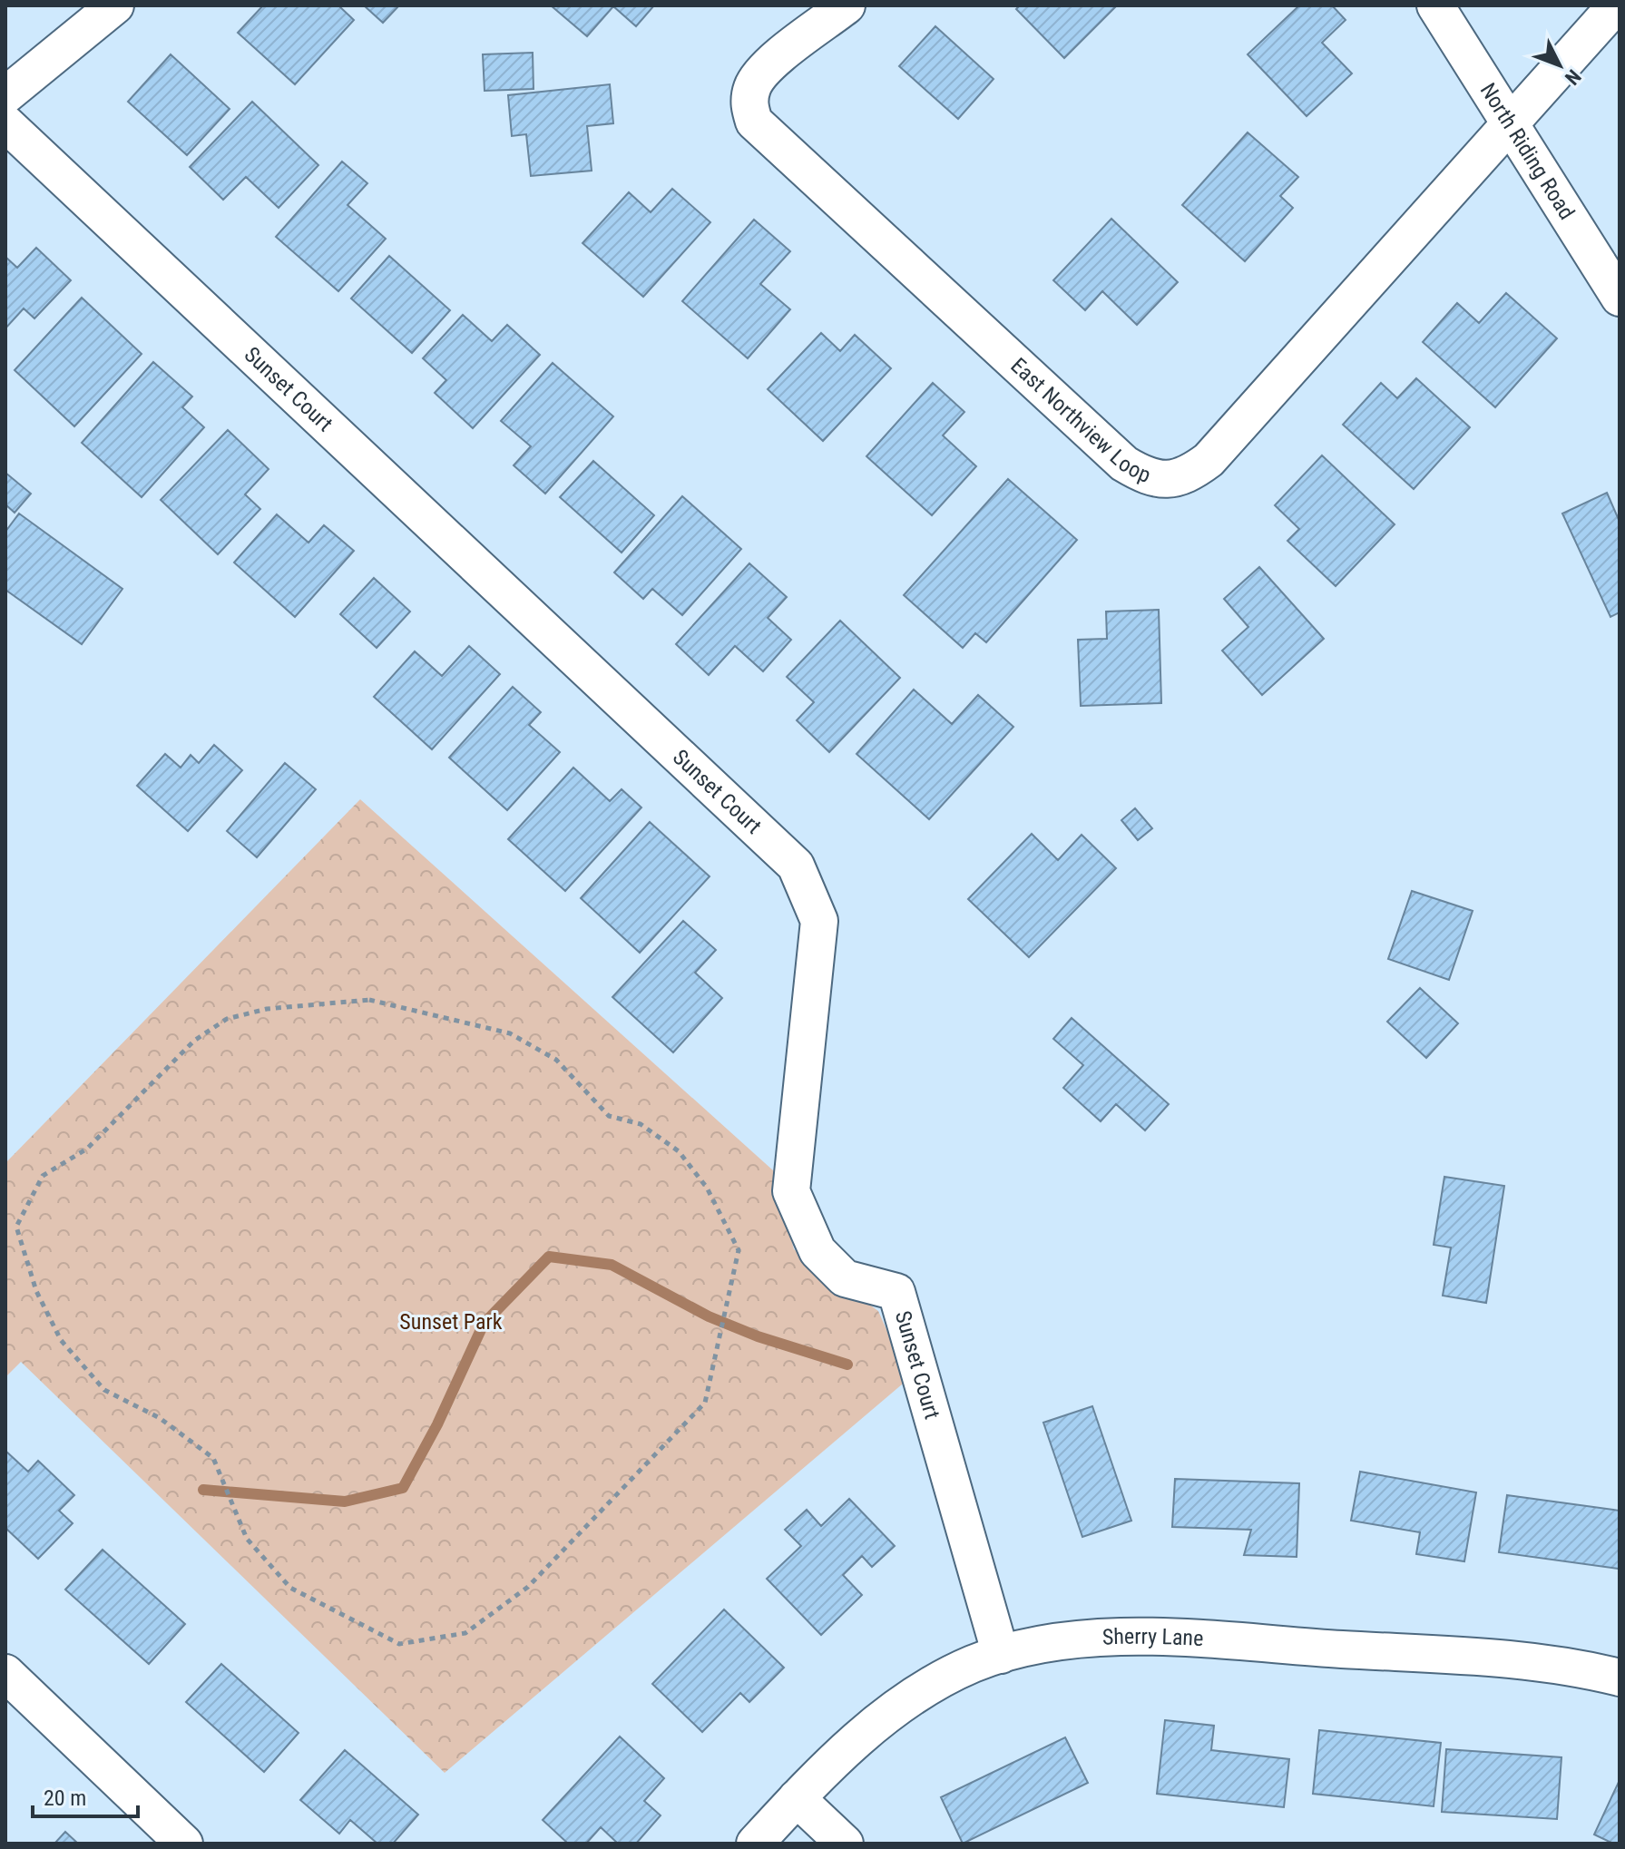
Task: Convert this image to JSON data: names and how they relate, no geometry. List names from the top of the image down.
{
  "streets": {
    "street": [
      "North Riding Road",
      "Sunset Court",
      "East Northview Loop",
      "Sherry Lane"
    ]
  },
  "crossings": [
    ["North Riding Road", "East Northview Loop"],
    ["Sunset Court", "Sherry Lane"]
  ],
  "parks": ["Sunset Park"],
  "scale_bar": "20 m",
  "north": "bottom right"
}
